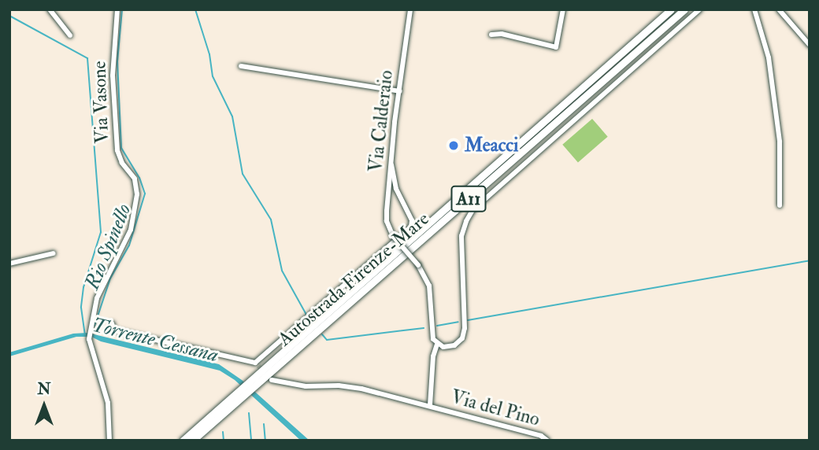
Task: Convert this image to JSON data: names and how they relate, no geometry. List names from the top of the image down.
{
  "streets": {
    "highway": ["A11", "Autostrada Firenze-Mare"],
    "street": ["Via Vasone", "Via Calderaio", "Via del Pino"]
  },
  "crossings": [
    ["Via Calderaio", "Via del Pino"]
  ],
  "water": ["Rio Spinello", "Torrente Cessana"],
  "places": ["Meacci"],
  "north": "top"
}
